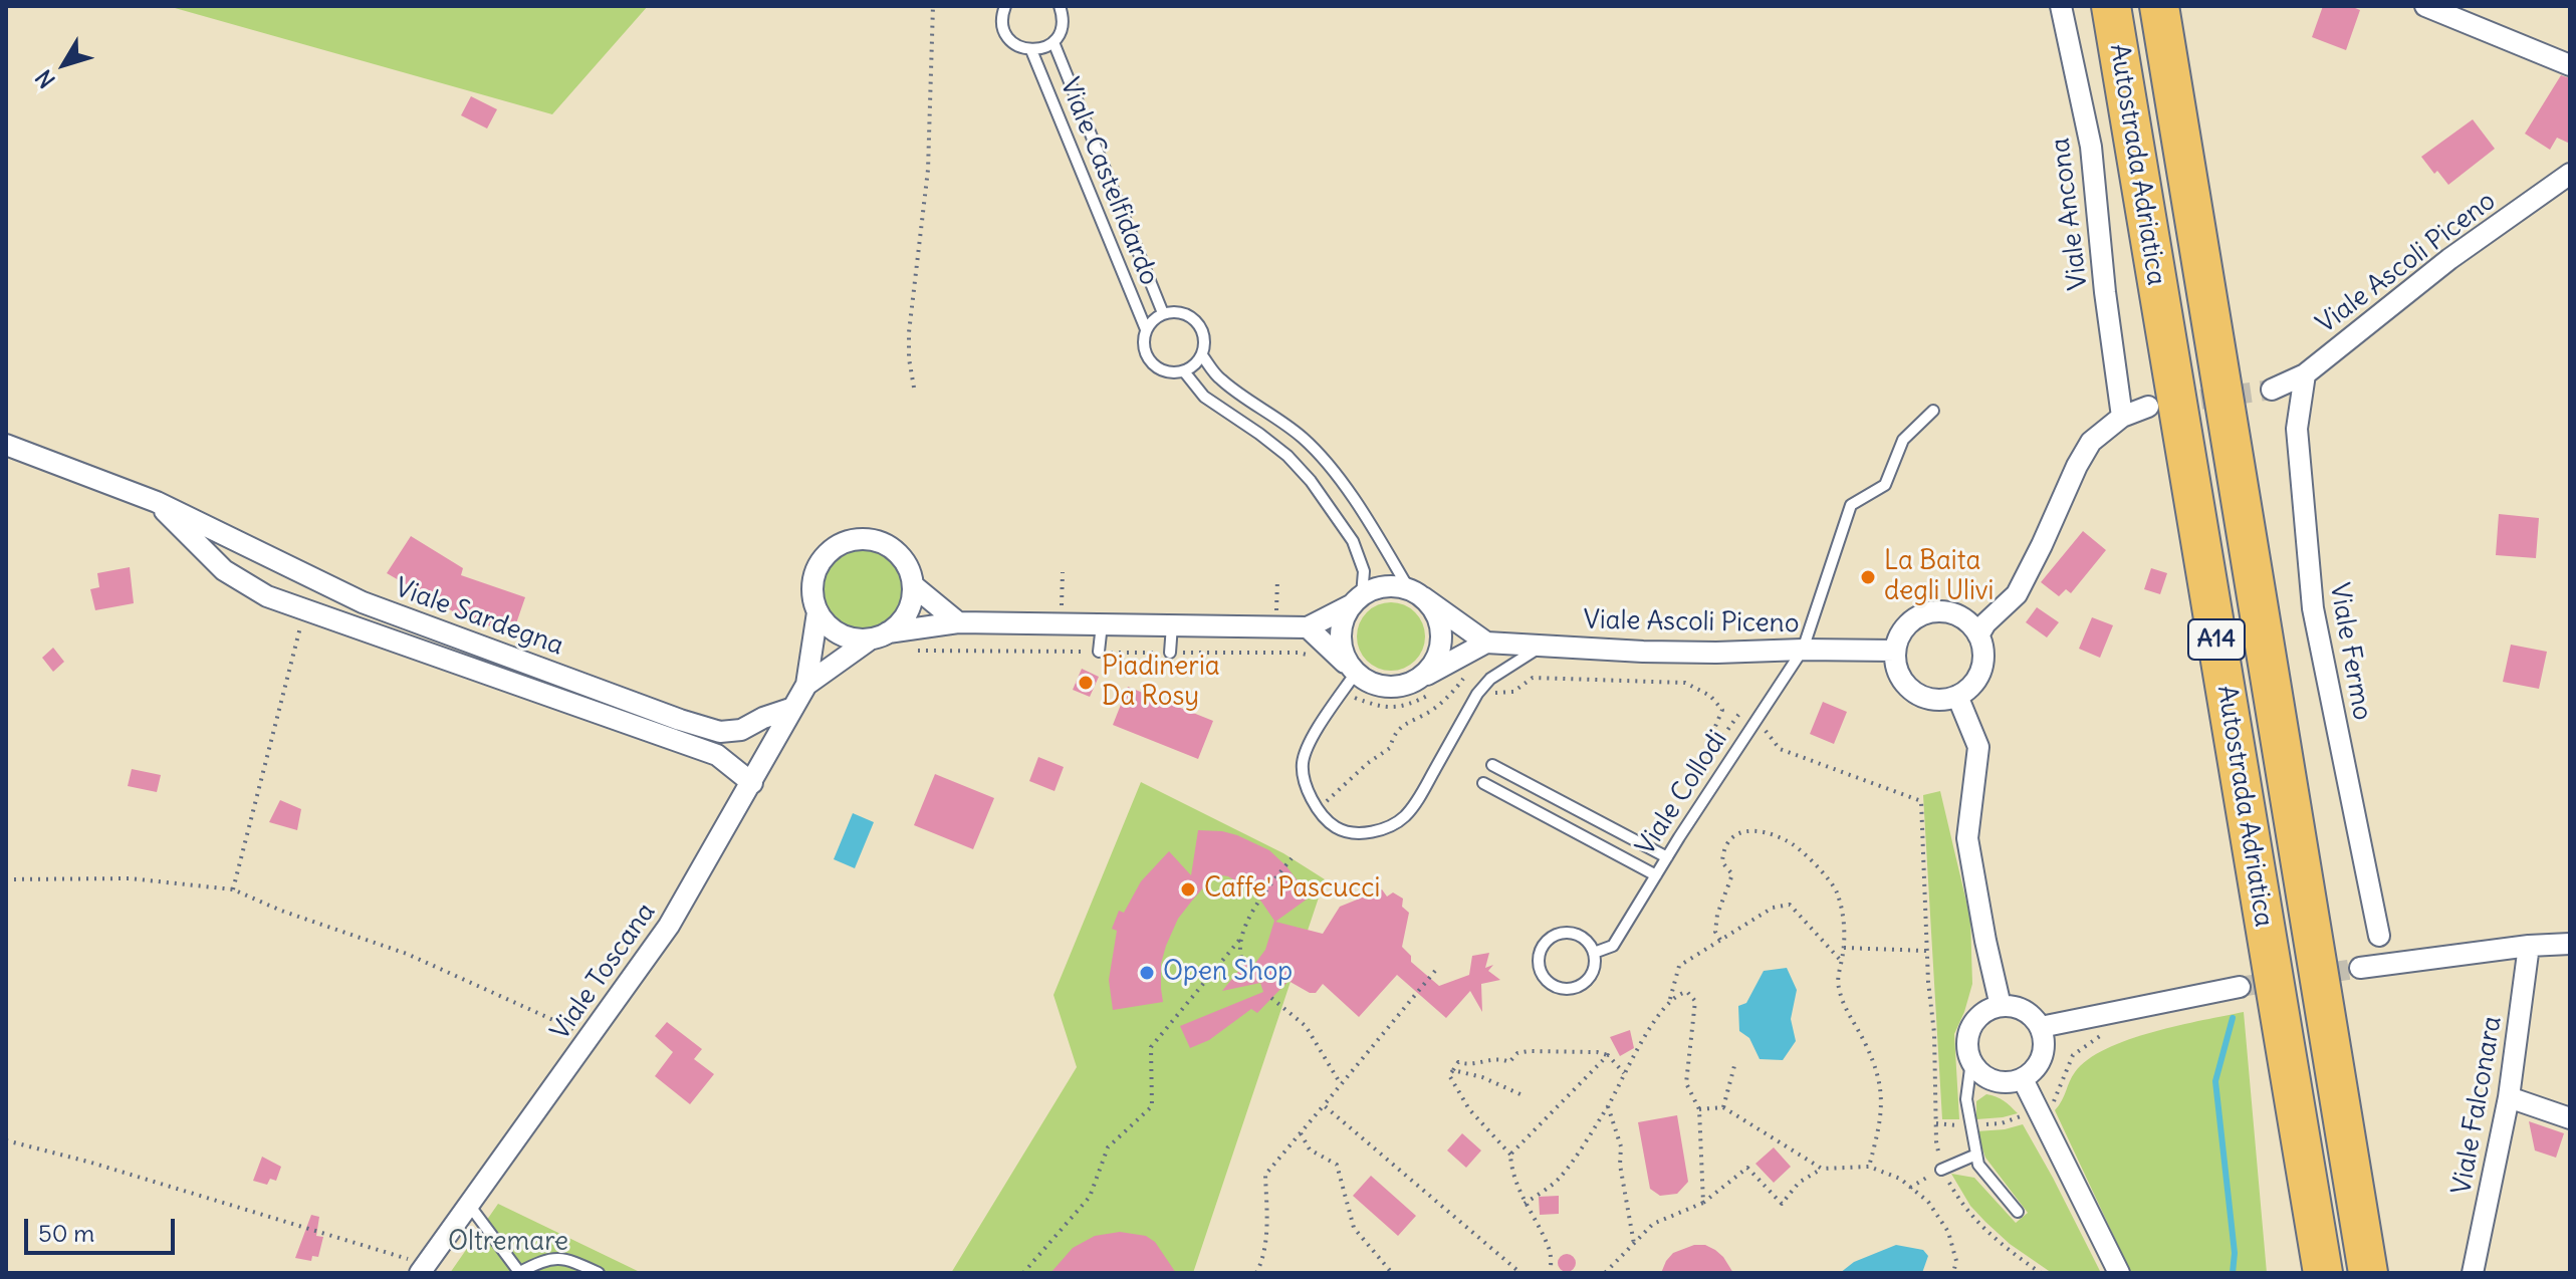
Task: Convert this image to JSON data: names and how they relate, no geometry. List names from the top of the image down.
{
  "streets": {
    "highway": ["Autostrada Adriatica", "A14"],
    "street": [
      "Viale Ancona",
      "Viale Ascoli Piceno",
      "Viale Sardegna",
      "Viale Fermo",
      "Viale Toscana",
      "Viale Falconara"
    ],
    "lane": ["Viale Castelfidardo", "Viale Collodi"]
  },
  "crossings": [
    ["Viale Ascoli Piceno", "Viale Fermo"],
    ["Viale Ascoli Piceno", "Viale Collodi"],
    ["Viale Sardegna", "Viale Toscana"]
  ],
  "parks": ["Oltremare"],
  "places": [
    "La Baita degli Ulivi",
    "Piadineria Da Rosy",
    "Caffe' Pascucci",
    "Open Shop"
  ],
  "scale_bar": "50 m",
  "north": "bottom left"
}
